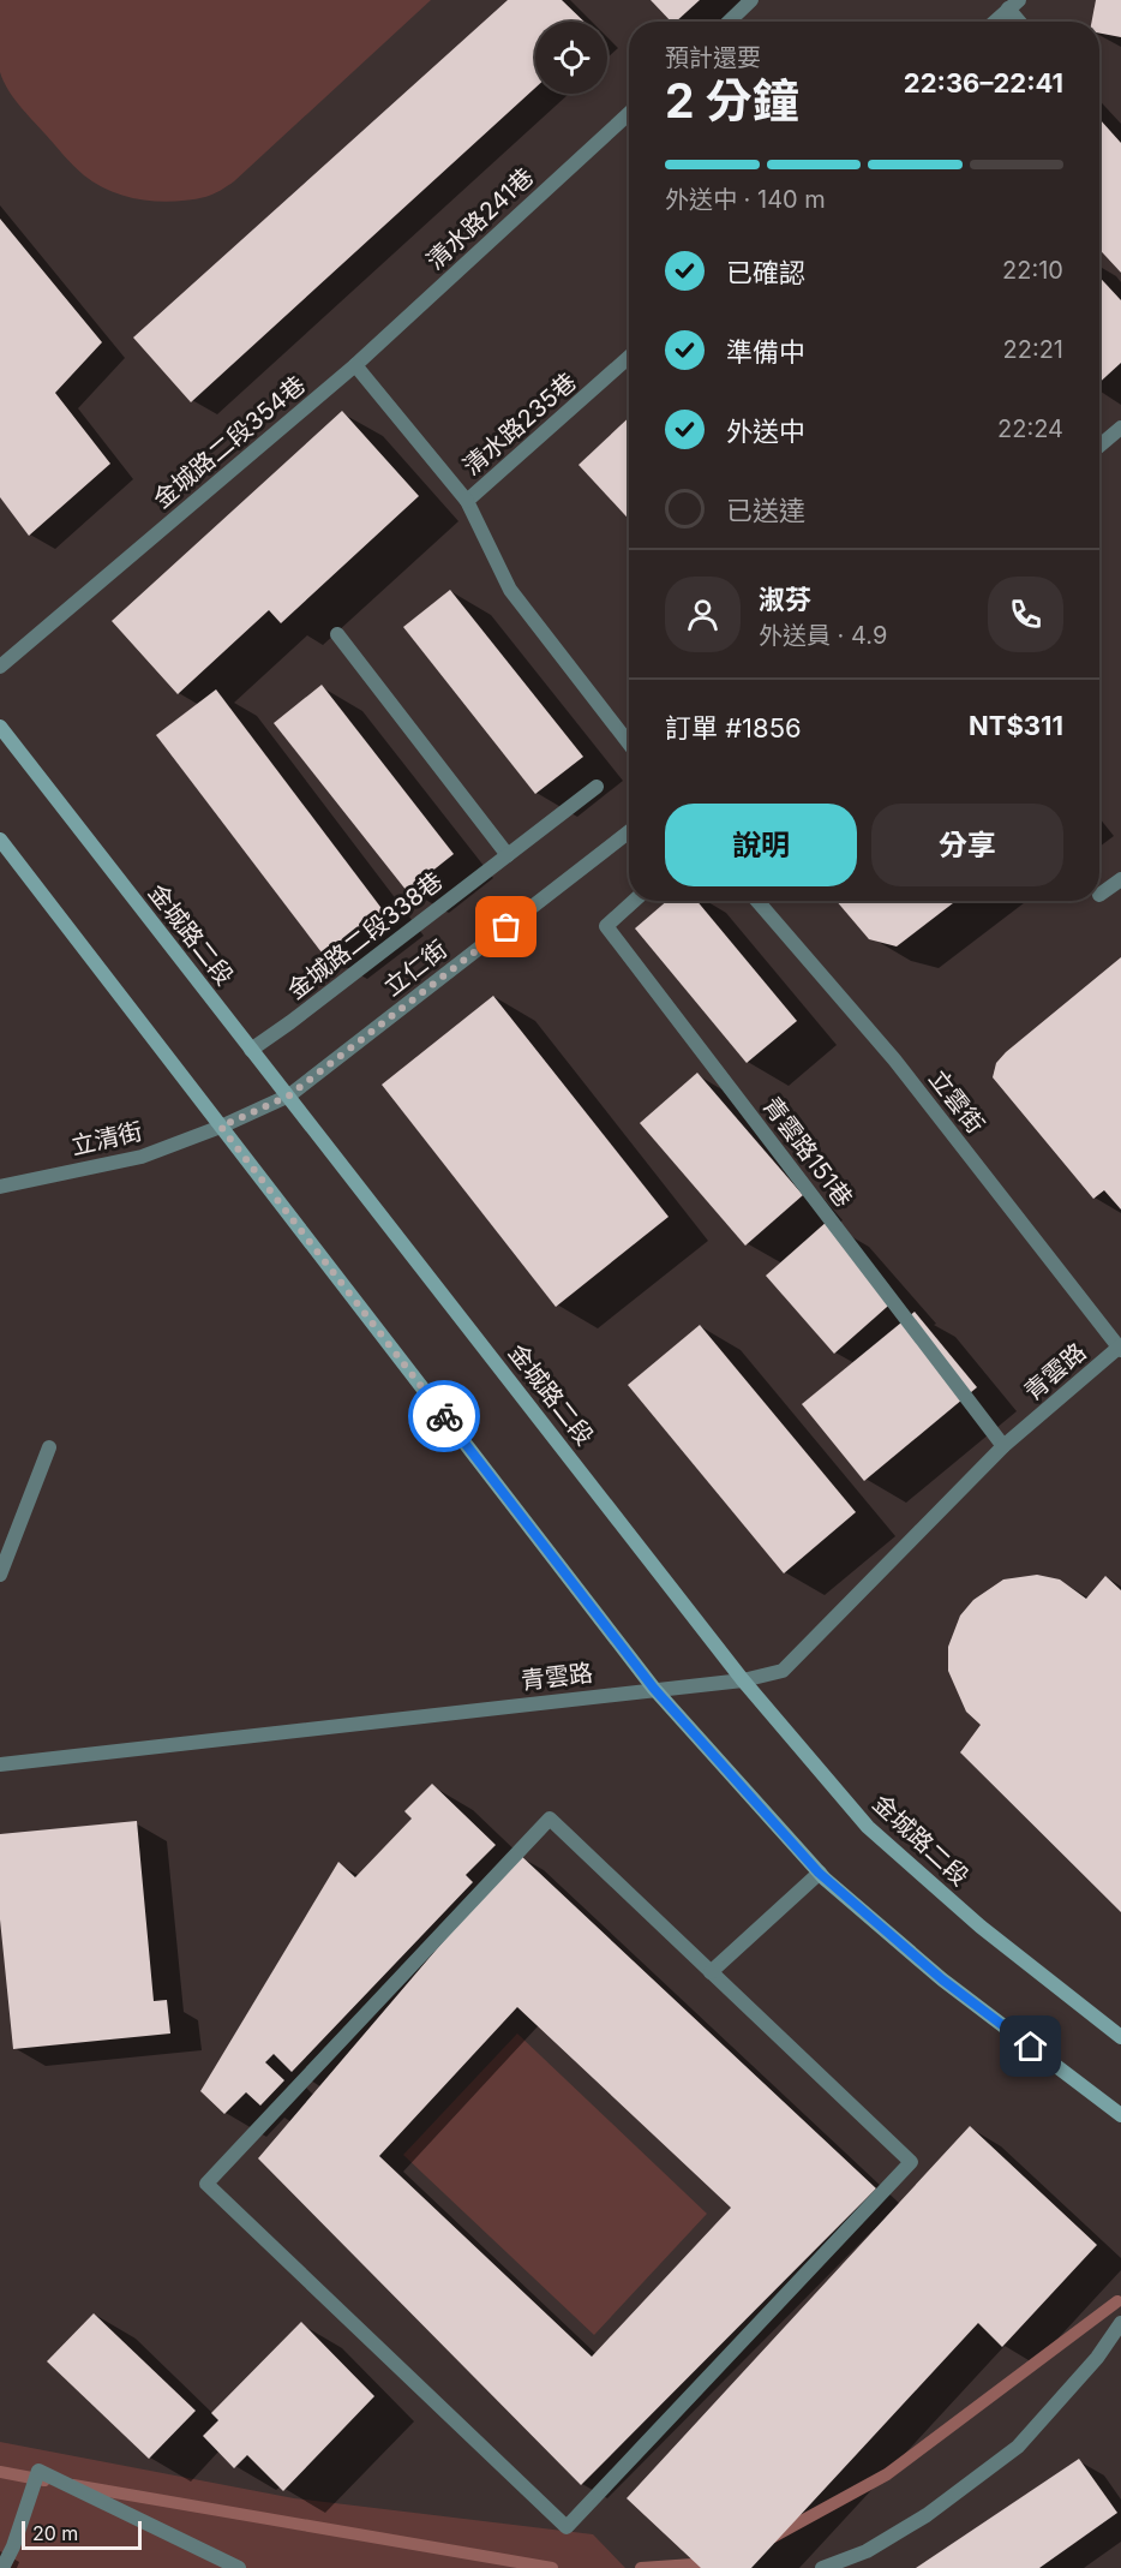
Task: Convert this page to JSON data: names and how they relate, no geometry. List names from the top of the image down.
{
  "streets": {
    "main road": ["金城路二段"],
    "street": [
      "清水路241巷",
      "清水路235巷",
      "金城路二段354巷",
      "金城路二段338巷",
      "立仁街",
      "立雲街",
      "立清街",
      "青雲路151巷",
      "青雲路"
    ]
  },
  "crossings": [
    ["清水路241巷", "金城路二段354巷"],
    ["金城路二段", "金城路二段338巷"],
    ["金城路二段", "立仁街"],
    ["金城路二段", "青雲路"],
    ["立仁街", "立清街"],
    ["立雲街", "青雲路"],
    ["青雲路151巷", "青雲路"]
  ],
  "scale_bar": "20 m",
  "page": {
    "heading": ["2 分鐘", "預計還要", "22:36–22:41"],
    "panel": [
      "淑芬",
      "外送員 · 4.9",
      "訂單 #1856",
      "NT$311"
    ],
    "bar": "外送中 · 140 m",
    "list": [
      ["已確認", "22:10"],
      ["準備中", "22:21"],
      ["外送中", "22:24"],
      "已送達"
    ],
    "buttons": ["說明", "分享"],
    "scale": "20 m"
  }
}
